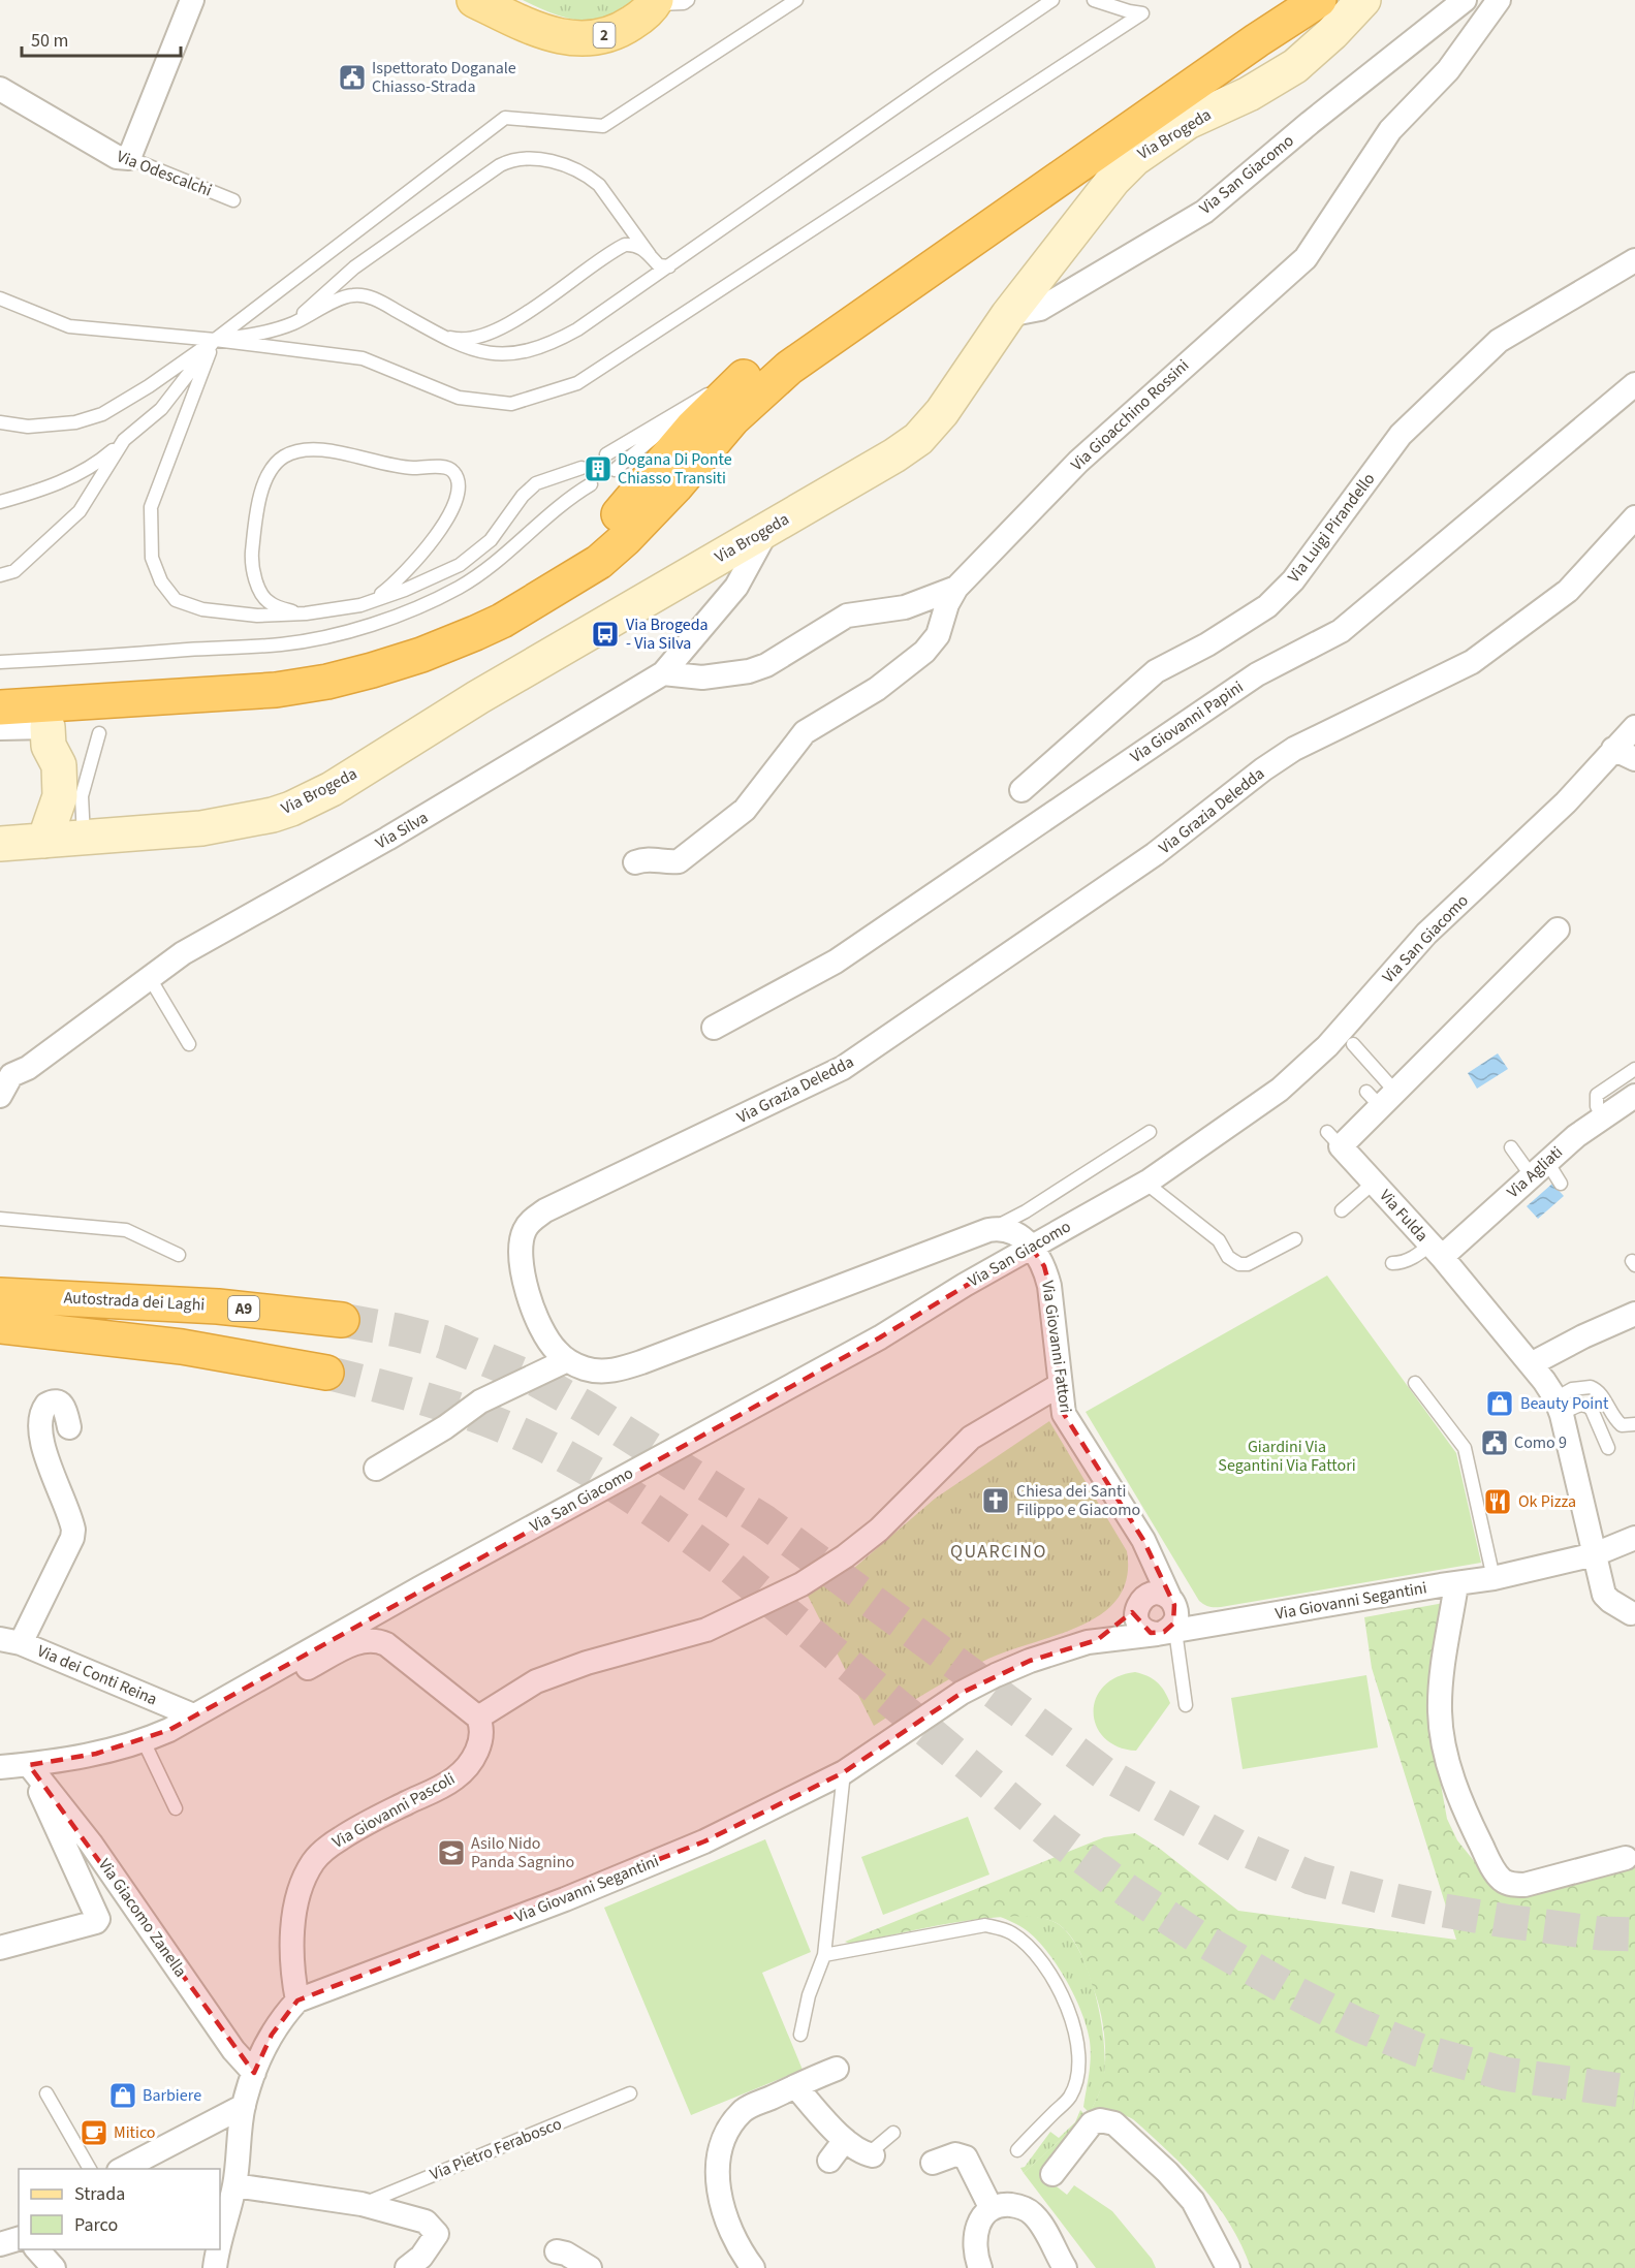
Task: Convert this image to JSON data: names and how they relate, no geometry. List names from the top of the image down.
{
  "streets": {
    "highway": ["Autostrada dei Laghi", "A9"],
    "main road": ["2"],
    "street": [
      "Via Brogeda",
      "Via Odescalchi",
      "Via San Giacomo",
      "Via Gioacchino Rossini",
      "Via Luigi Pirandello",
      "Via Giovanni Papini",
      "Via Grazia Deledda",
      "Via Silva",
      "Via Agliati",
      "Via Fulda",
      "Via Giovanni Fattori",
      "Via Giovanni Segantini",
      "Via dei Conti Reina",
      "Via Giovanni Pascoli",
      "Via Giacomo Zanella"
    ],
    "lane": ["Via Pietro Ferabosco"]
  },
  "crossings": [
    ["Via Brogeda", "Via San Giacomo"],
    ["Via Brogeda", "Via Silva"],
    ["Via San Giacomo", "Via Giovanni Fattori"],
    ["Via San Giacomo", "Via dei Conti Reina"],
    ["Via San Giacomo", "Via Giacomo Zanella"],
    ["Via Gioacchino Rossini", "Via Silva"],
    ["Via Agliati", "Via Fulda"],
    ["Via Fulda", "Via Giovanni Segantini"],
    ["Via Giovanni Fattori", "Via Giovanni Segantini"],
    ["Via Giovanni Segantini", "Via Giovanni Pascoli"]
  ],
  "districts": ["QUARCINO"],
  "parks": ["Giardini Via Segantini Via Fattori"],
  "places": {
    "public building": ["Ispettorato Doganale Chiasso-Strada", "Como 9"],
    "building": ["Dogana Di Ponte Chiasso Transiti"],
    "bus stop": ["Via Brogeda - Via Silva"],
    "shop": ["Beauty Point", "Barbiere"],
    "church": ["Chiesa dei Santi Filippo e Giacomo"],
    "restaurant": ["Ok Pizza"],
    "school or university": ["Asilo Nido Panda Sagnino"],
    "cafe": ["Mitico"]
  },
  "legend": ["Strada", "Parco"],
  "scale_bar": "50 m"
}
